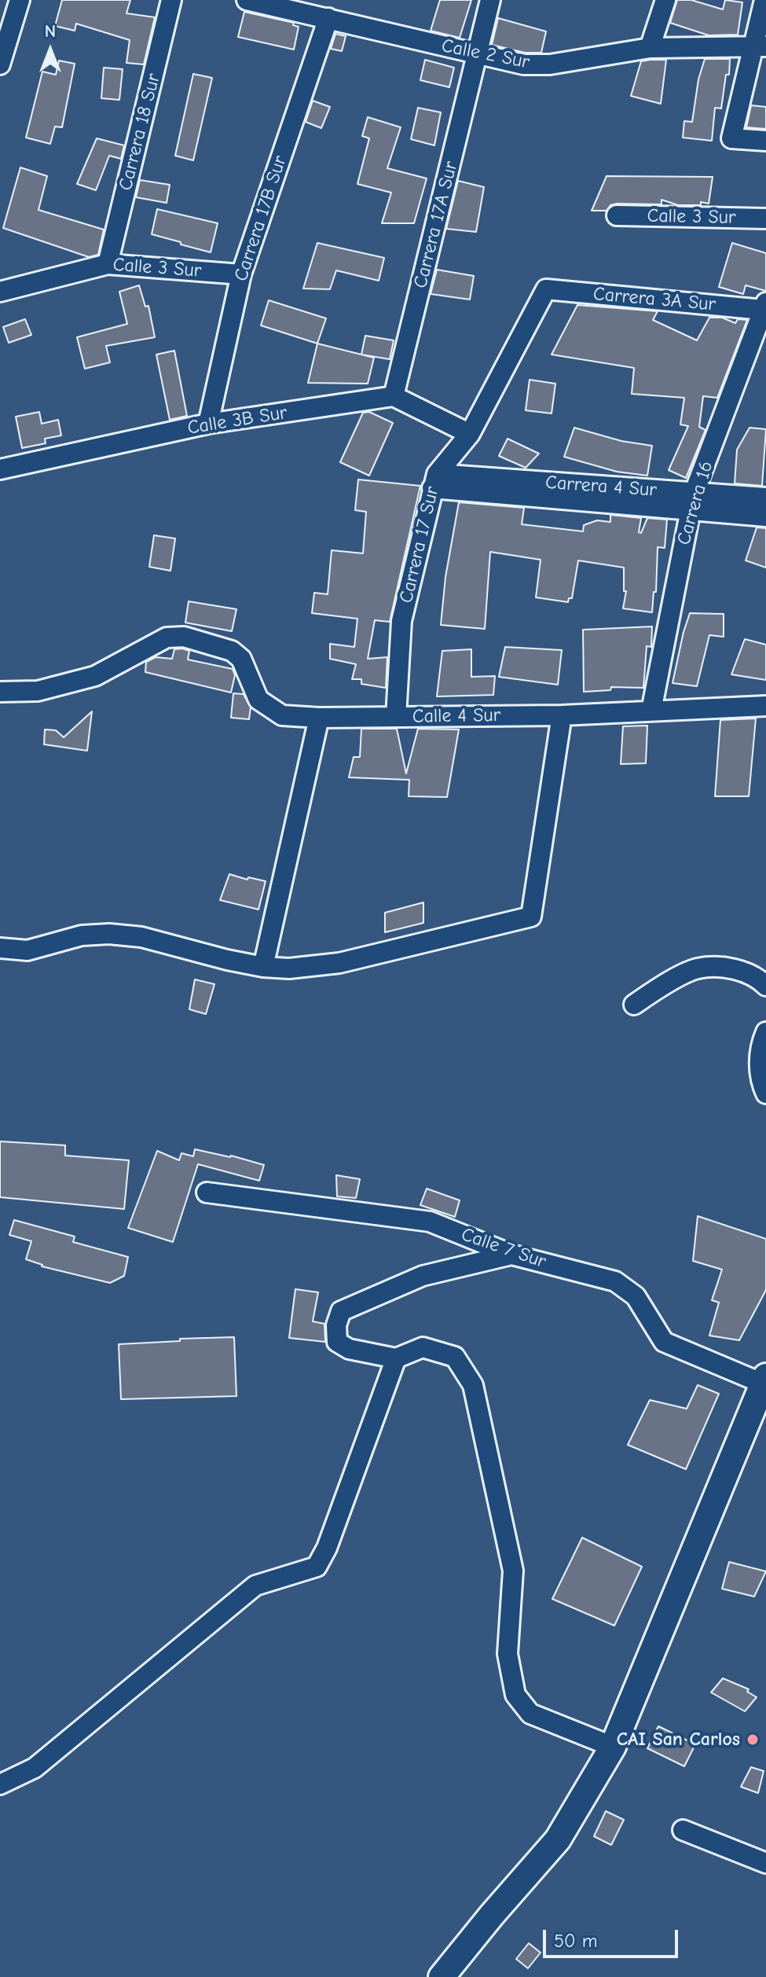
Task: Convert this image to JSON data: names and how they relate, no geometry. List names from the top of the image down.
{
  "streets": {
    "street": [
      "Calle 2 Sur",
      "Carrera 18 Sur",
      "Calle 3 Sur",
      "Carrera 17B Sur",
      "Carrera 17A Sur",
      "Carrera 3A Sur",
      "Calle 3B Sur",
      "Carrera 16",
      "Carrera 17 Sur",
      "Calle 4 Sur",
      "Calle 7 Sur"
    ]
  },
  "crossings": [
    ["Calle 2 Sur", "Carrera 17B Sur"],
    ["Calle 2 Sur", "Carrera 17A Sur"],
    ["Carrera 18 Sur", "Calle 3 Sur"],
    ["Calle 3 Sur", "Carrera 17B Sur"],
    ["Carrera 17B Sur", "Calle 3B Sur"],
    ["Carrera 17A Sur", "Calle 3B Sur"],
    ["Carrera 3A Sur", "Carrera 16"],
    ["Carrera 3A Sur", "Carrera 17 Sur"],
    ["Carrera 16", "Calle 4 Sur"],
    ["Carrera 17 Sur", "Calle 4 Sur"]
  ],
  "places": ["CAI San Carlos"],
  "scale_bar": "50 m",
  "north": "top"
}
